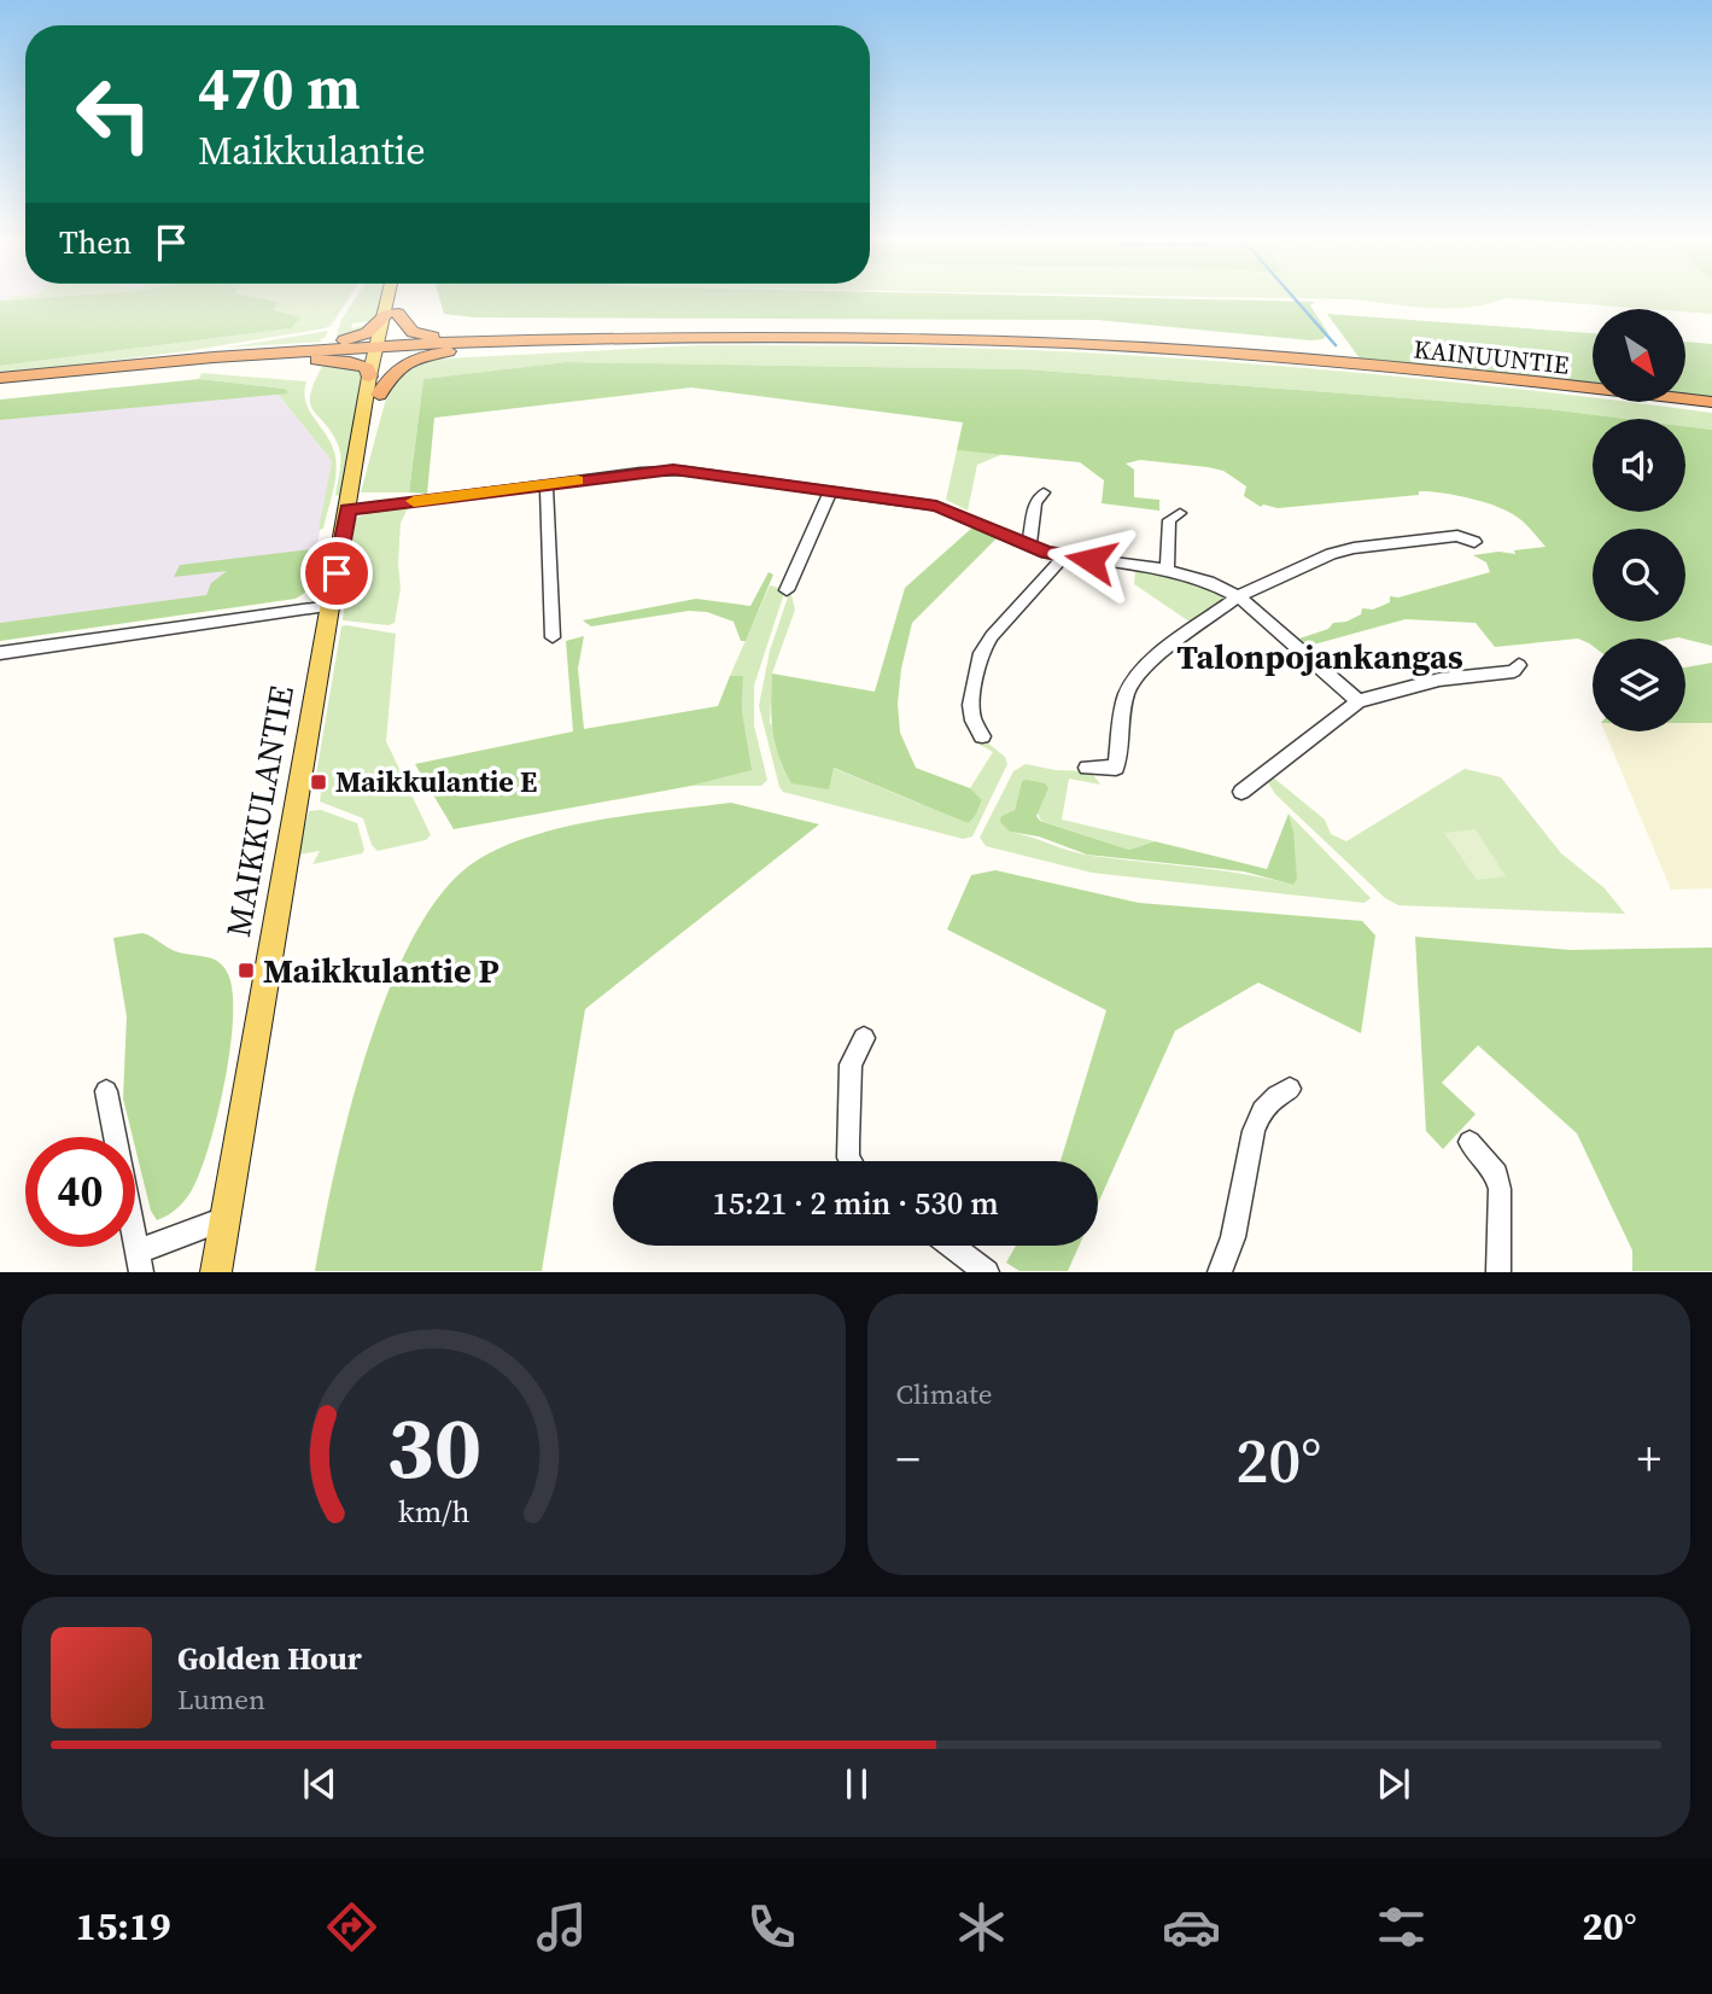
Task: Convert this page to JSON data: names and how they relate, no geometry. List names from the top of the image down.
{
  "streets": {
    "highway": ["KAINUUNTIE"],
    "main road": ["MAIKKULANTIE"]
  },
  "crossings": [
    ["KAINUUNTIE", "MAIKKULANTIE"]
  ],
  "districts": ["Talonpojankangas"],
  "places": {
    "transit": ["Maikkulantie E", "Maikkulantie P"]
  },
  "north": "bottom right",
  "page": {
    "turn": ["470 m", "Maikkulantie"],
    "then": "Then",
    "limit": "40",
    "trip": "15:21 · 2 min · 530 m",
    "tile": "Climate",
    "heat": ["−", "20°", "+"],
    "song": ["Golden Hour", "Lumen"],
    "tabs": ["15:19", "20°"],
    "gauge": ["30", "km/h"]
  }
}
